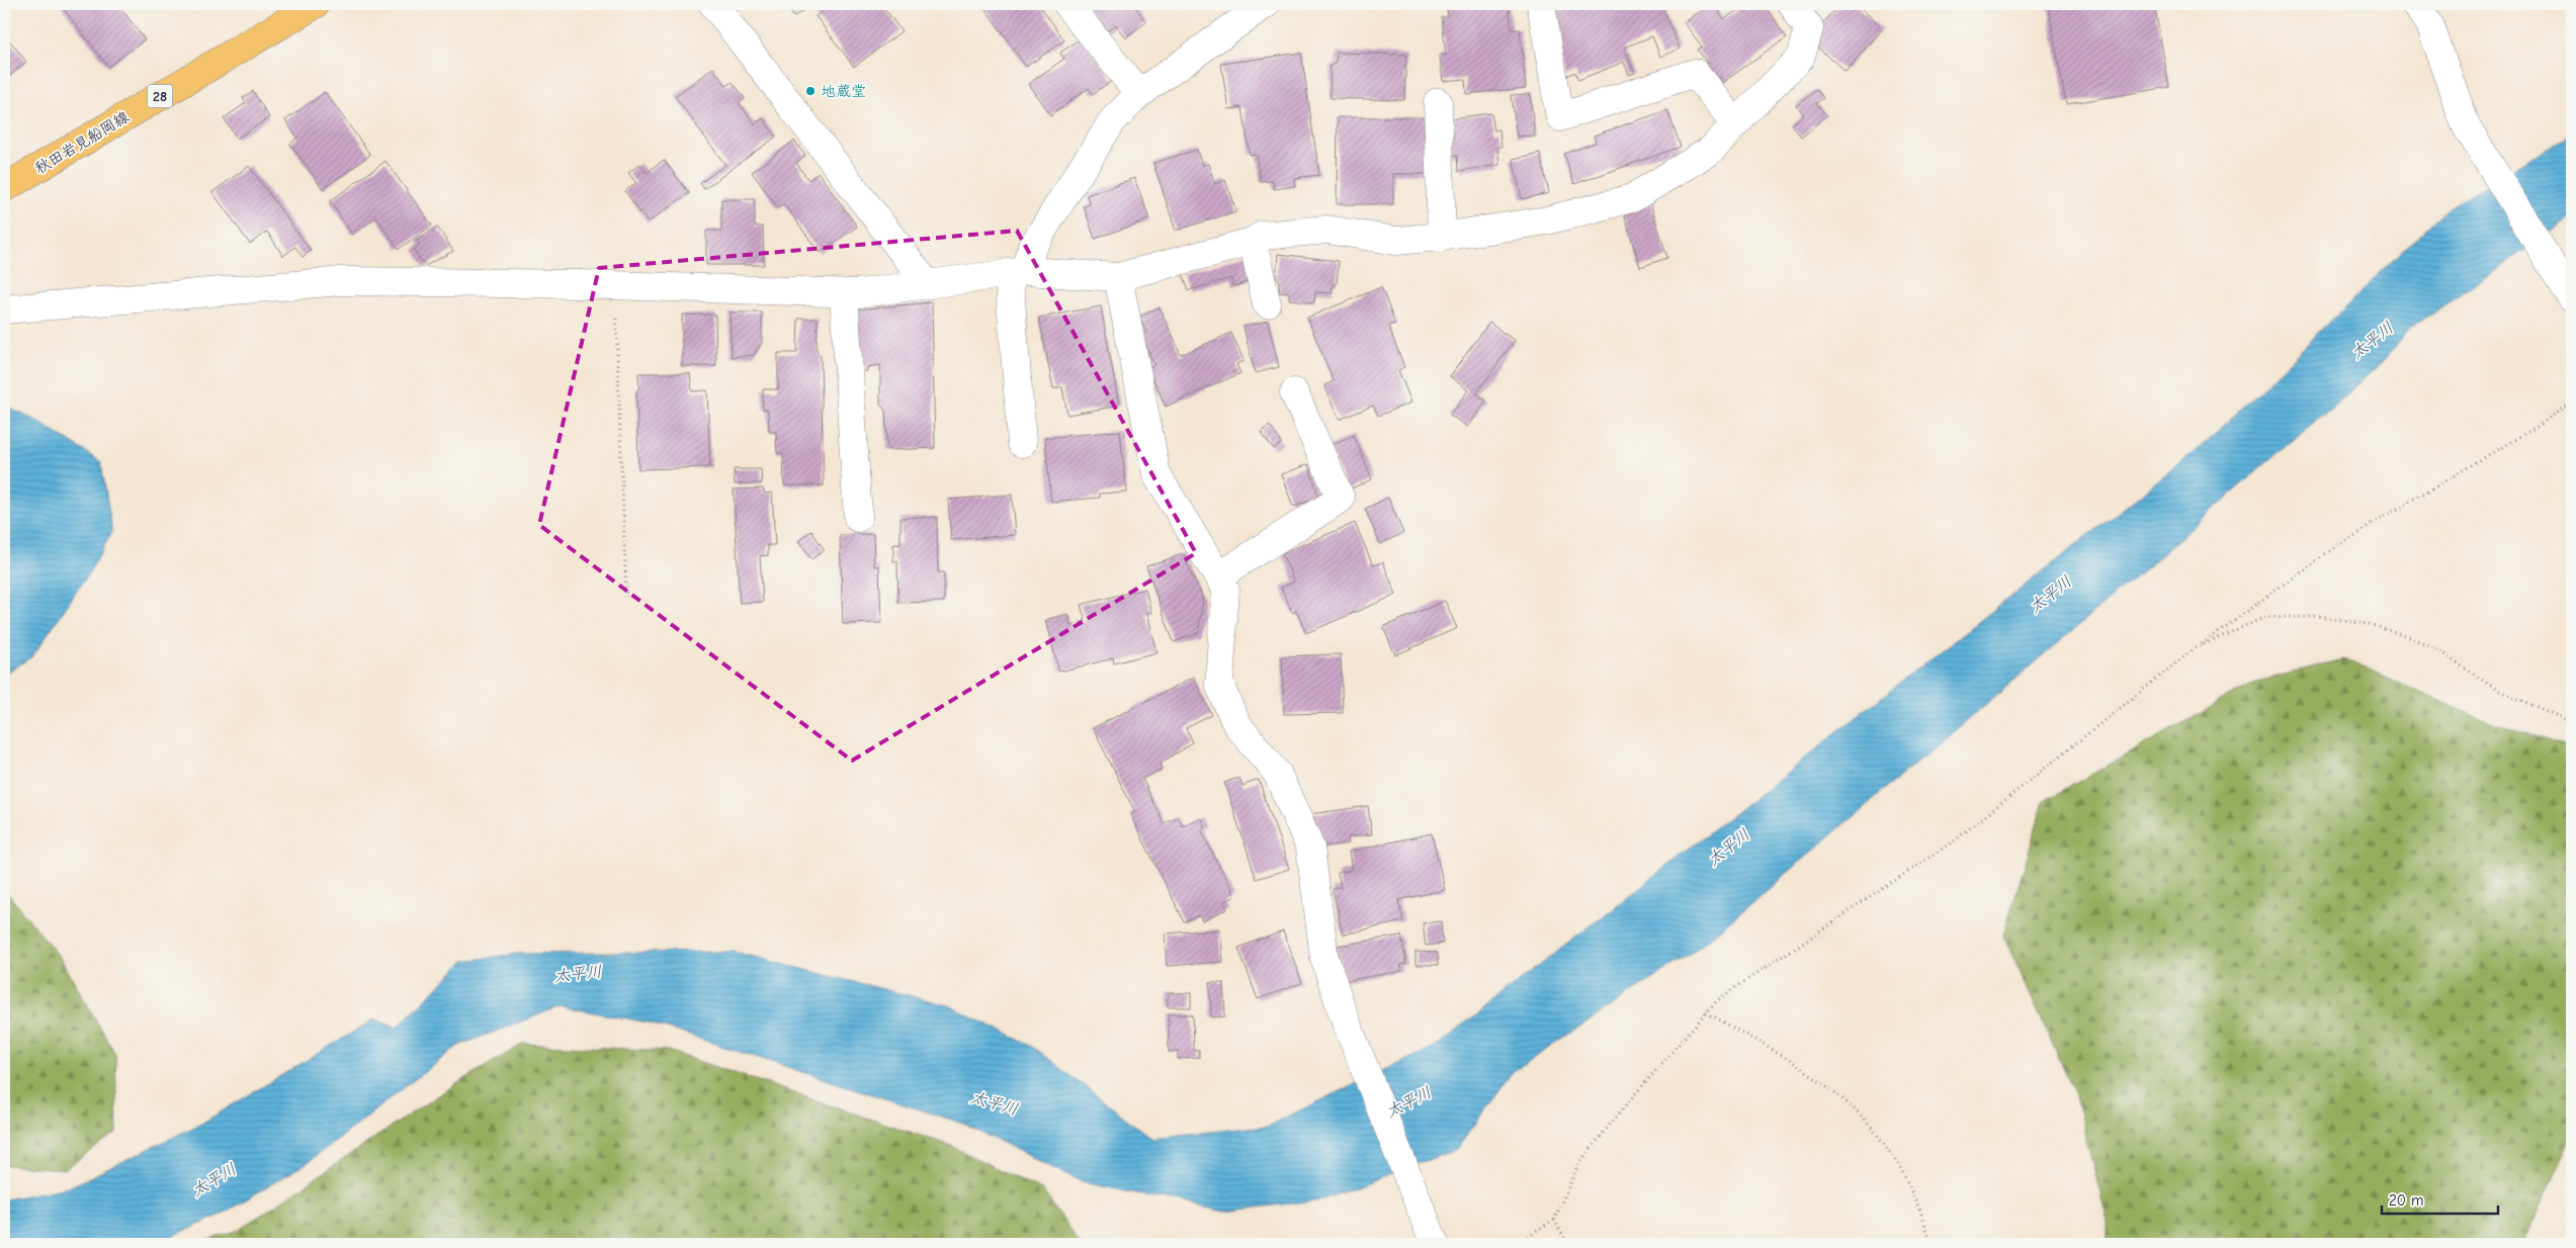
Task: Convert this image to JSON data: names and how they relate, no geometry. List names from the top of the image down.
{
  "streets": {
    "main road": ["28", "秋田岩見船岡線"]
  },
  "water": ["太平川"],
  "places": ["地蔵堂"],
  "scale_bar": "20 m"
}
